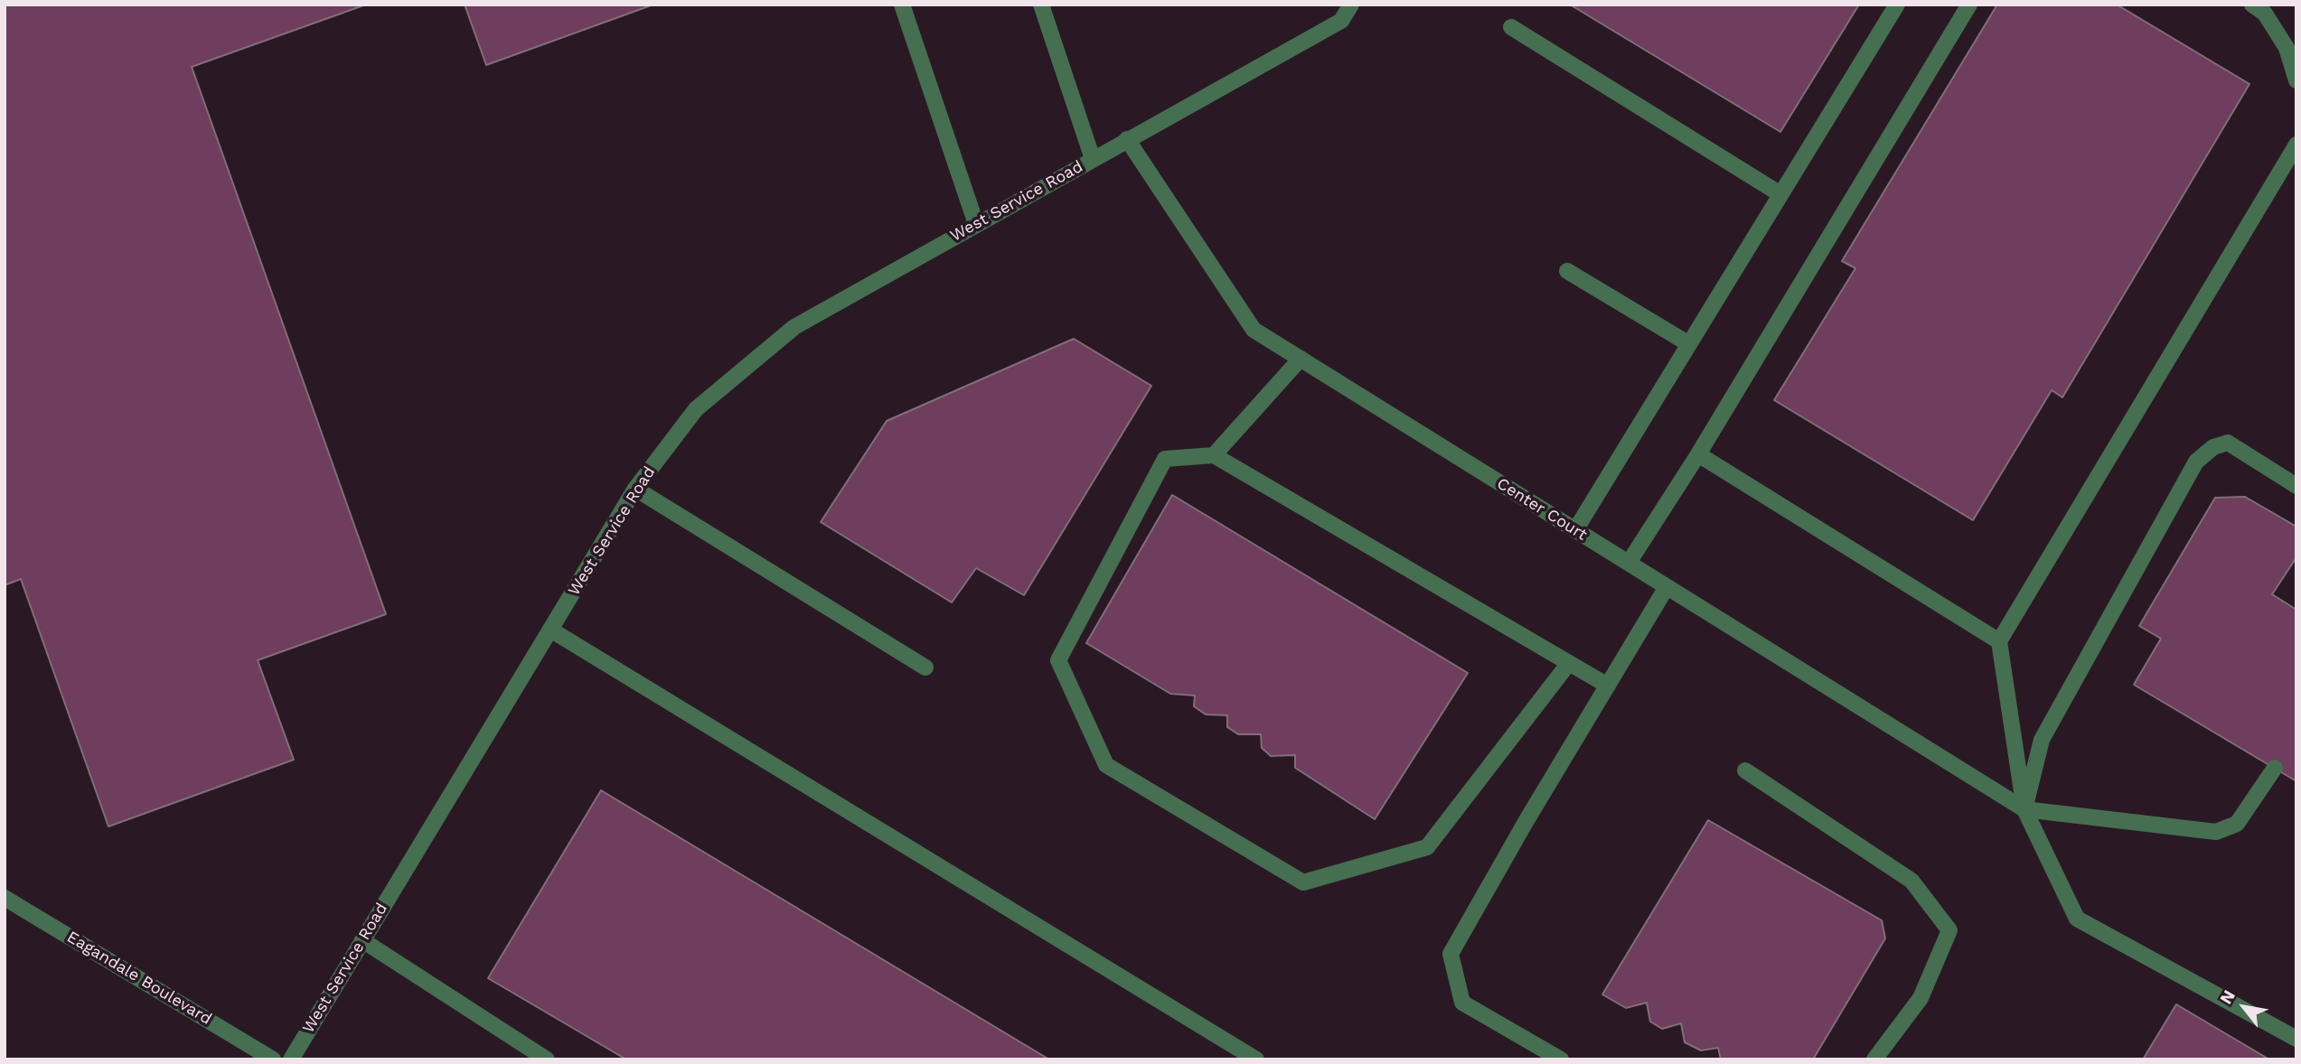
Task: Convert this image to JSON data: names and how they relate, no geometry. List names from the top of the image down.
{
  "streets": {
    "street": ["West Service Road", "Center Court", "Eagandale Boulevard"]
  },
  "crossings": [
    ["West Service Road", "Center Court"]
  ],
  "north": "top left"
}
